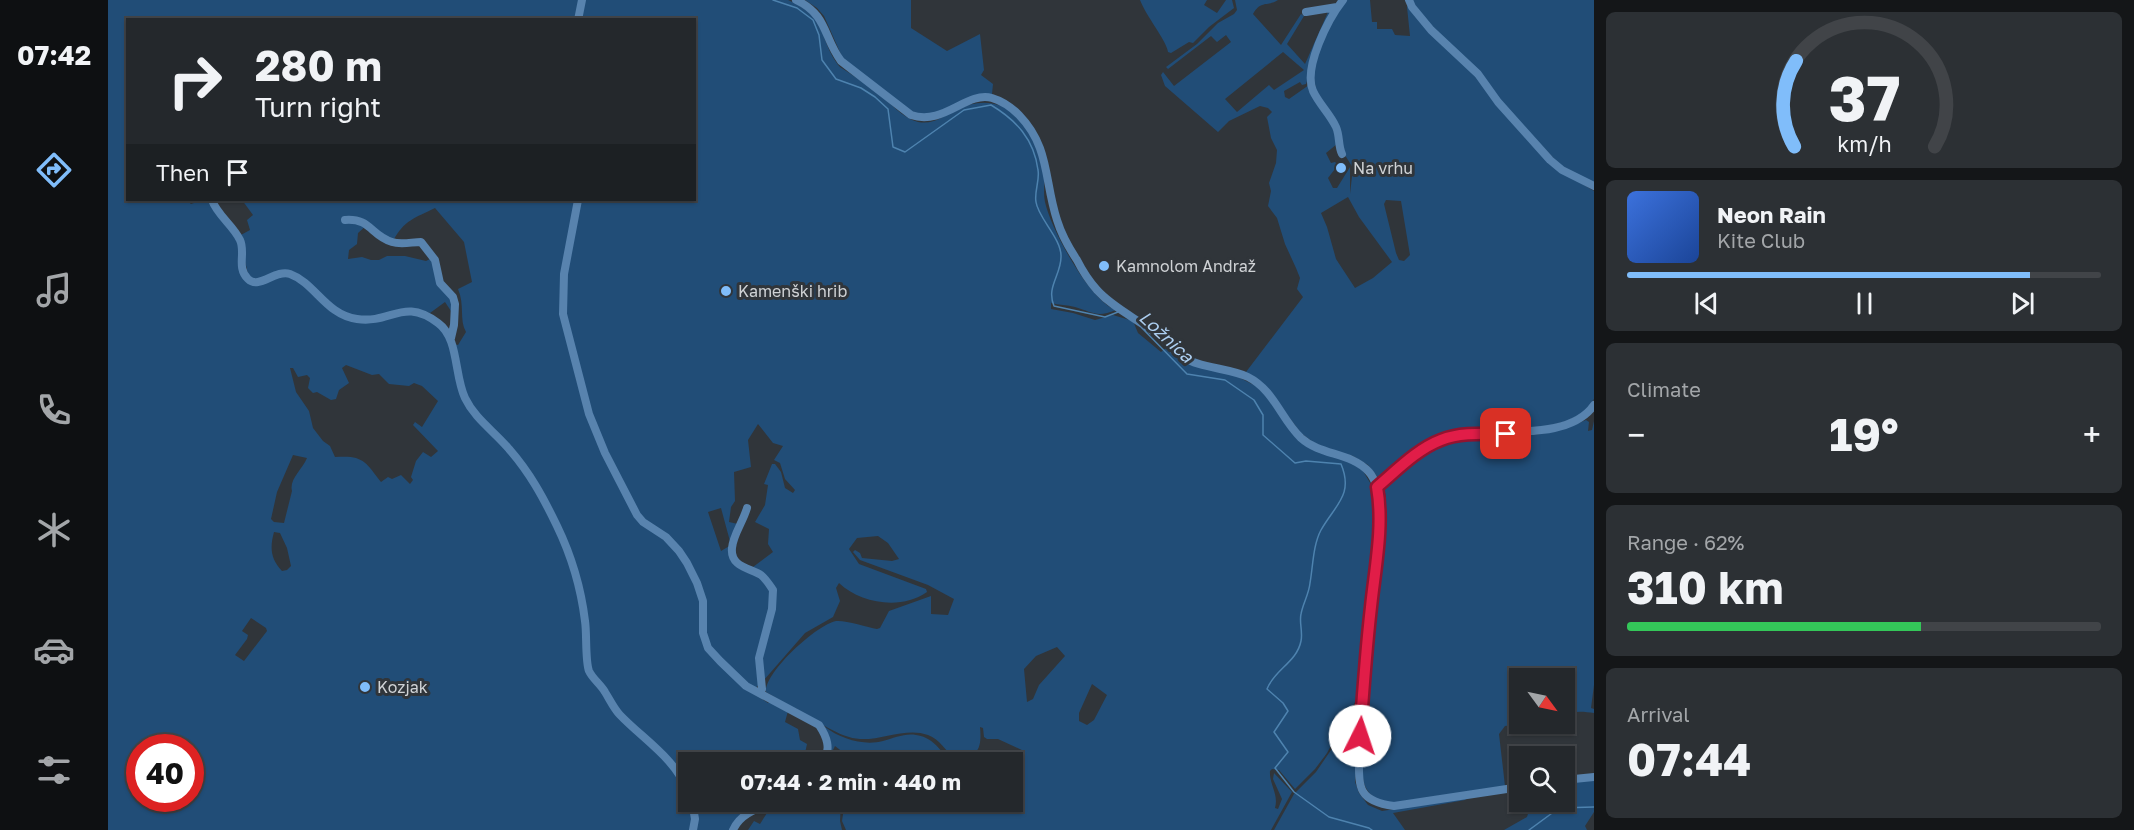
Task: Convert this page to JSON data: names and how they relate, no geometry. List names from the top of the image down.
{
  "water": ["Ložnica"],
  "places": [
    "Na vrhu",
    "Kamnolom Andraž",
    "Kamenški hrib",
    "Kozjak"
  ],
  "north": "bottom right",
  "page": {
    "tabs": "07:42",
    "turn": ["280 m", "Turn right"],
    "then": "Then",
    "song": ["Neon Rain", "Kite Club"],
    "tile": [
      "Climate",
      ["Range · 62%", "310 km"],
      ["Arrival", "07:44"]
    ],
    "heat": ["−", "19°", "+"],
    "limit": "40",
    "trip": "07:44 · 2 min · 440 m",
    "gauge": ["37", "km/h"]
  }
}
